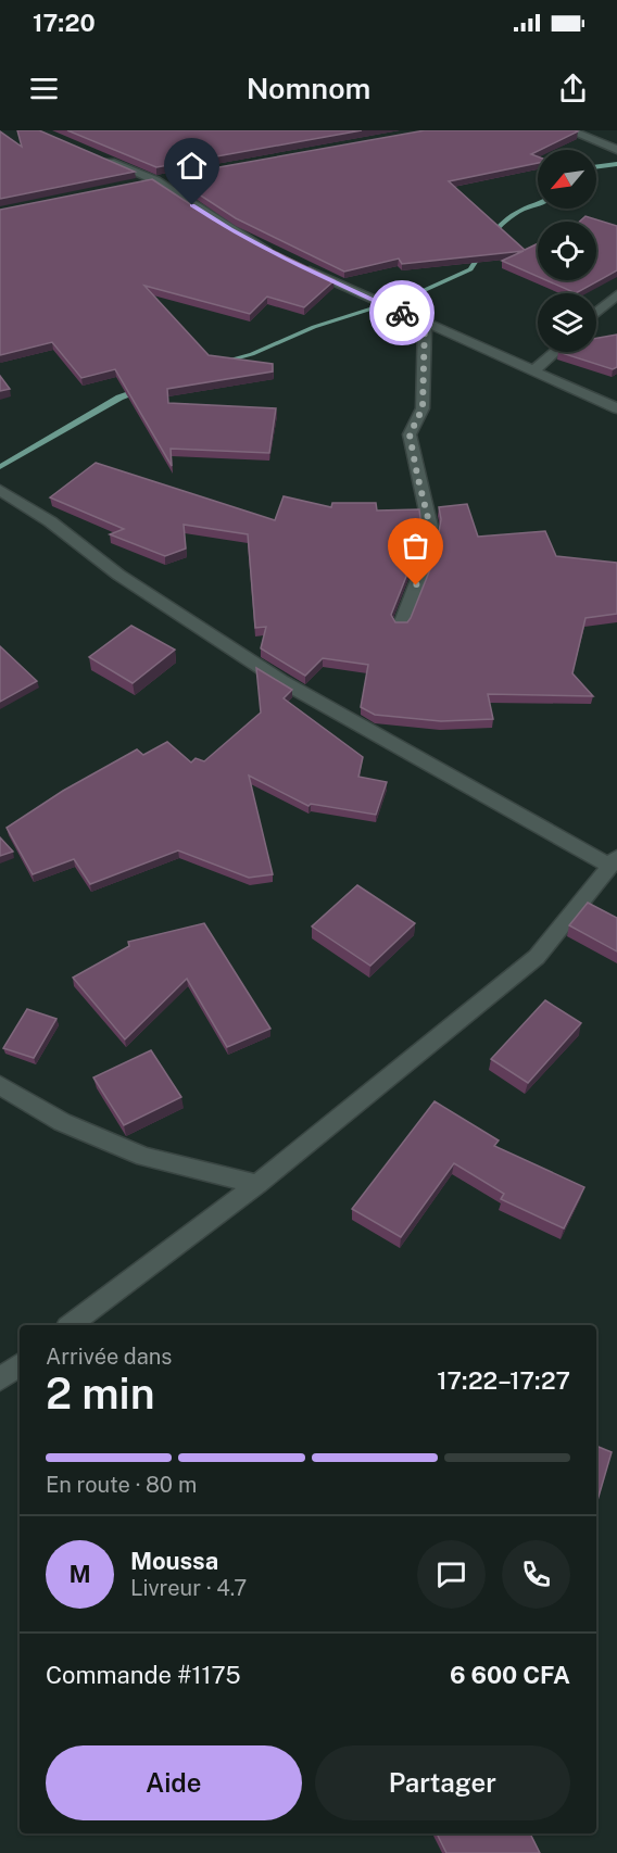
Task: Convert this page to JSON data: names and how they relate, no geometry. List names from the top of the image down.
{
  "north": "bottom left",
  "page": {
    "status": "17:20",
    "header": "Nomnom",
    "heading": ["2 min", "Arrivée dans", "17:22–17:27"],
    "panel": [
      "Moussa",
      "Livreur · 4.7",
      "Commande #1175",
      "6 600 CFA"
    ],
    "bar": "En route · 80 m",
    "round": "M",
    "buttons": ["Aide", "Partager"]
  }
}
